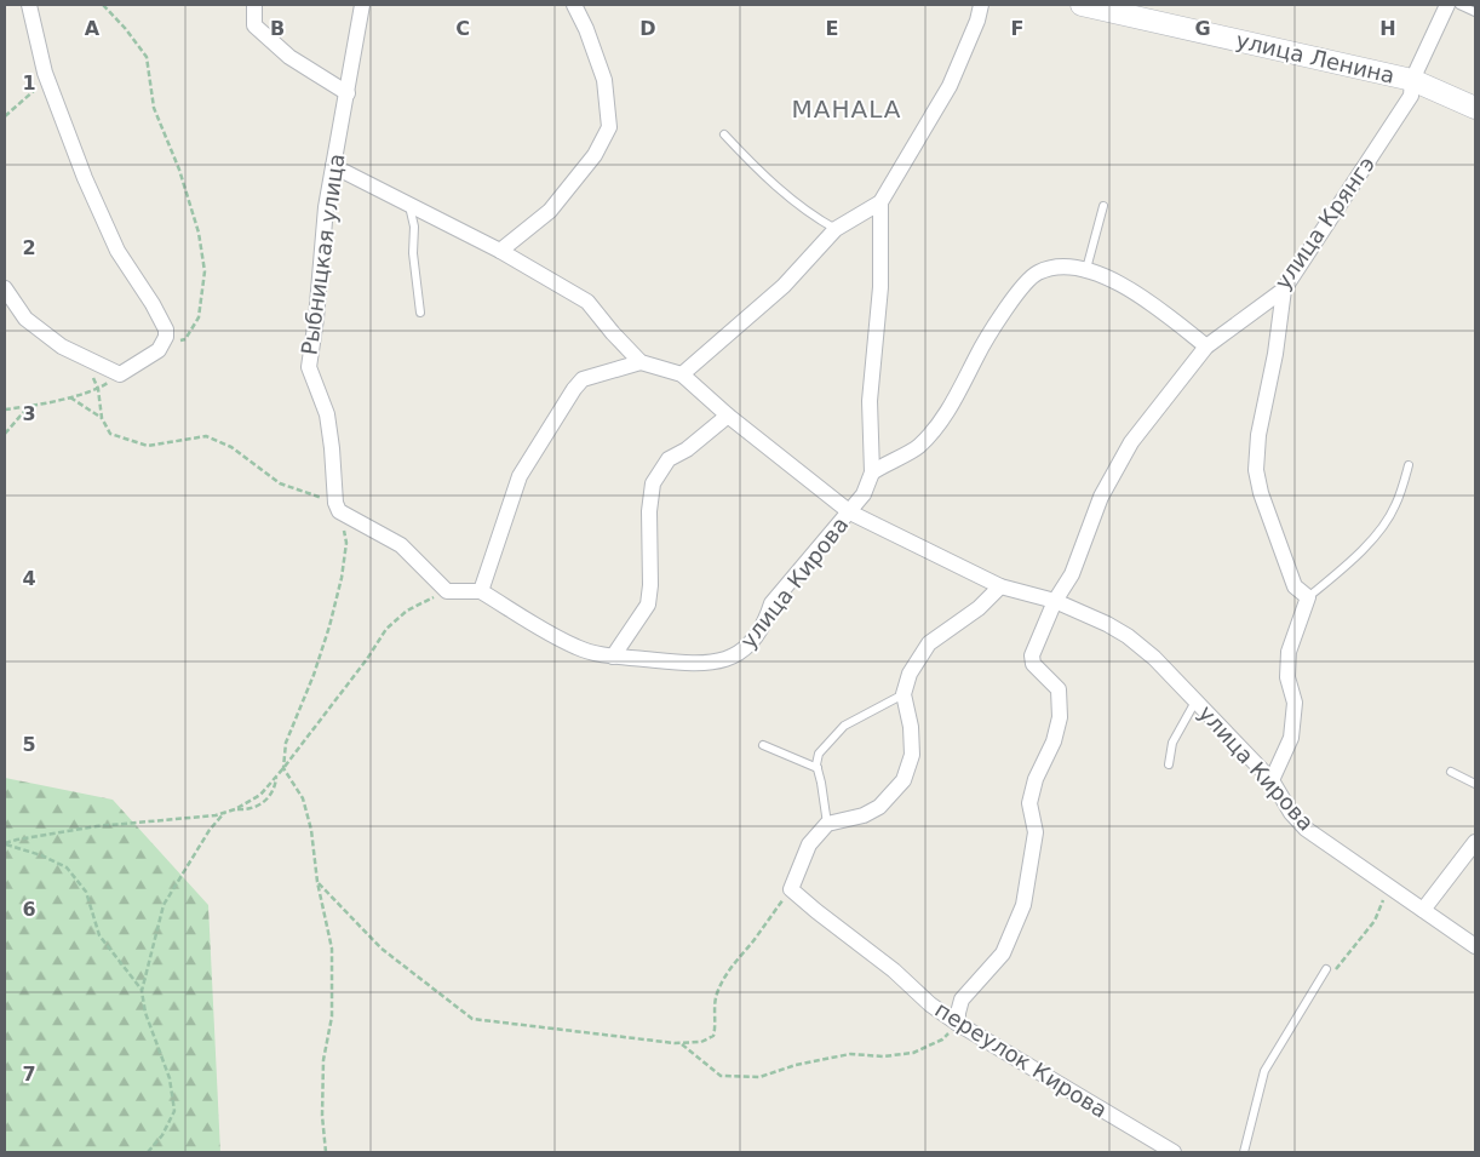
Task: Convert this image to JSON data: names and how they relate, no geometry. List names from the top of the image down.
{
  "streets": {
    "street": [
      "улица Ленина",
      "улица Крянгэ",
      "Рыбницкая улица",
      "улица Кирова",
      "переулок Кирова"
    ]
  },
  "crossings": [
    ["улица Ленина", "улица Крянгэ"],
    ["улица Крянгэ", "улица Кирова"],
    ["улица Крянгэ", "переулок Кирова"]
  ],
  "districts": ["MAHALA"],
  "grid": {
    "columns": [
      "A",
      "B",
      "C",
      "D",
      "E",
      "F",
      "G",
      "H"
    ],
    "rows": [
      "1",
      "2",
      "3",
      "4",
      "5",
      "6",
      "7"
    ]
  }
}
